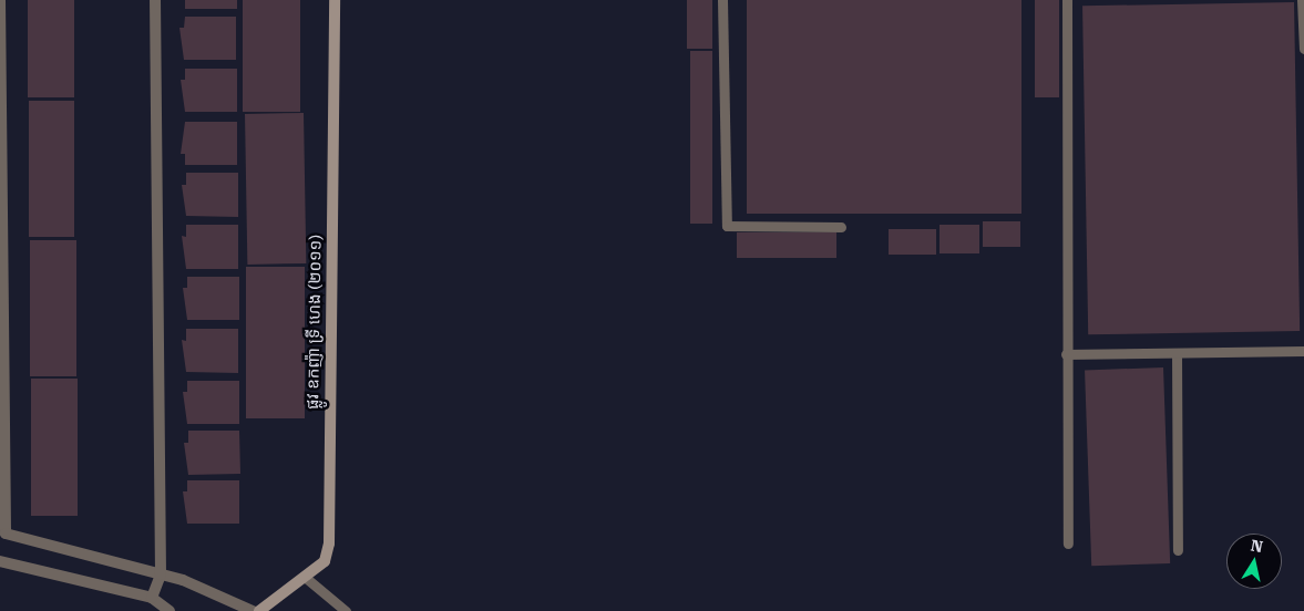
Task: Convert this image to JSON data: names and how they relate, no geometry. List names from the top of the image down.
{
  "streets": {
    "main road": ["ផ្លូវ ឧកញ៉ា ទ្រី ហេង (២០១១)"]
  },
  "north": "top"
}
